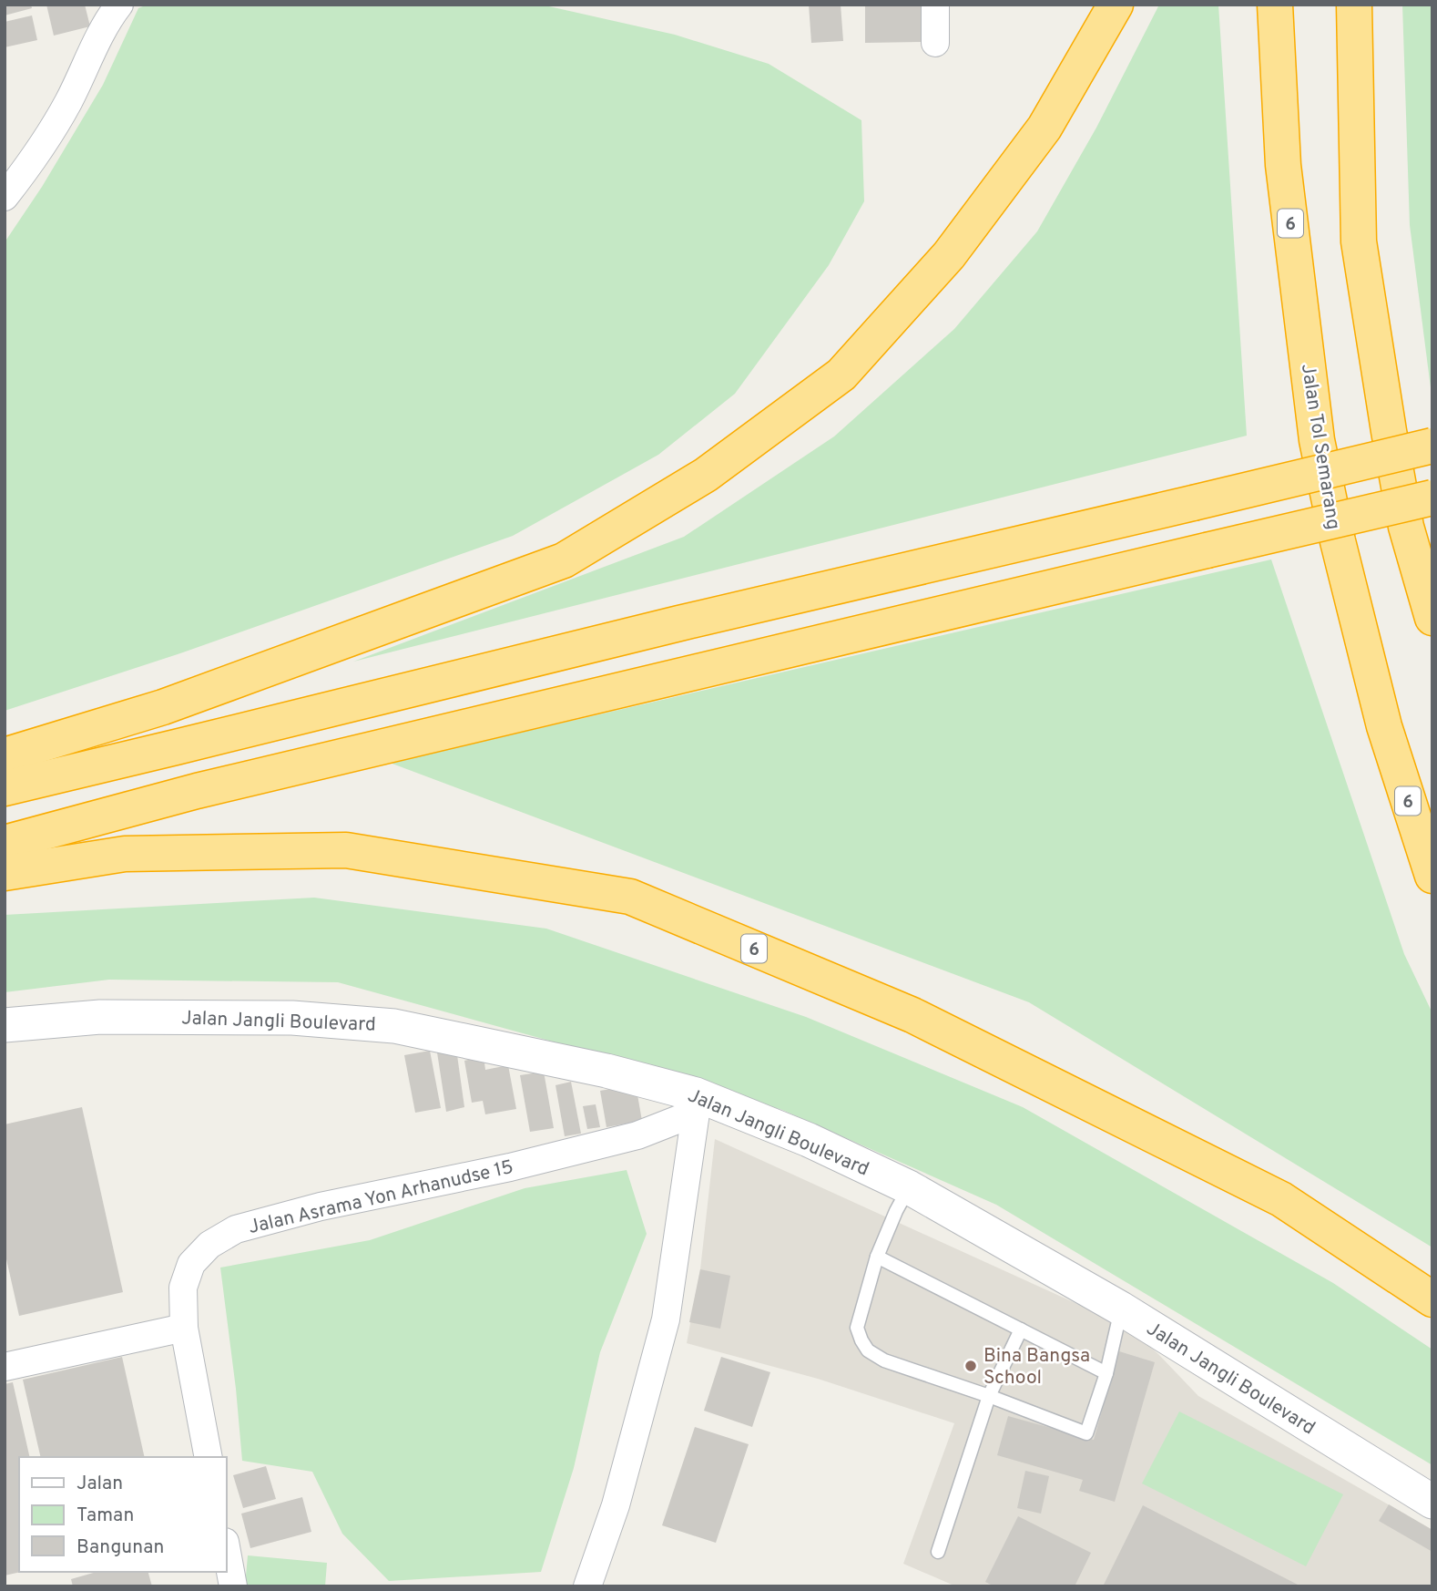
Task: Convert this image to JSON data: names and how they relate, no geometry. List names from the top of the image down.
{
  "streets": {
    "highway": ["6", "Jalan Tol Semarang"],
    "street": ["Jalan Jangli Boulevard", "Jalan Asrama Yon Arhanudse 15"]
  },
  "crossings": [
    ["Jalan Jangli Boulevard", "Jalan Asrama Yon Arhanudse 15"]
  ],
  "places": ["Bina Bangsa School"],
  "legend": ["Jalan", "Taman", "Bangunan"]
}
